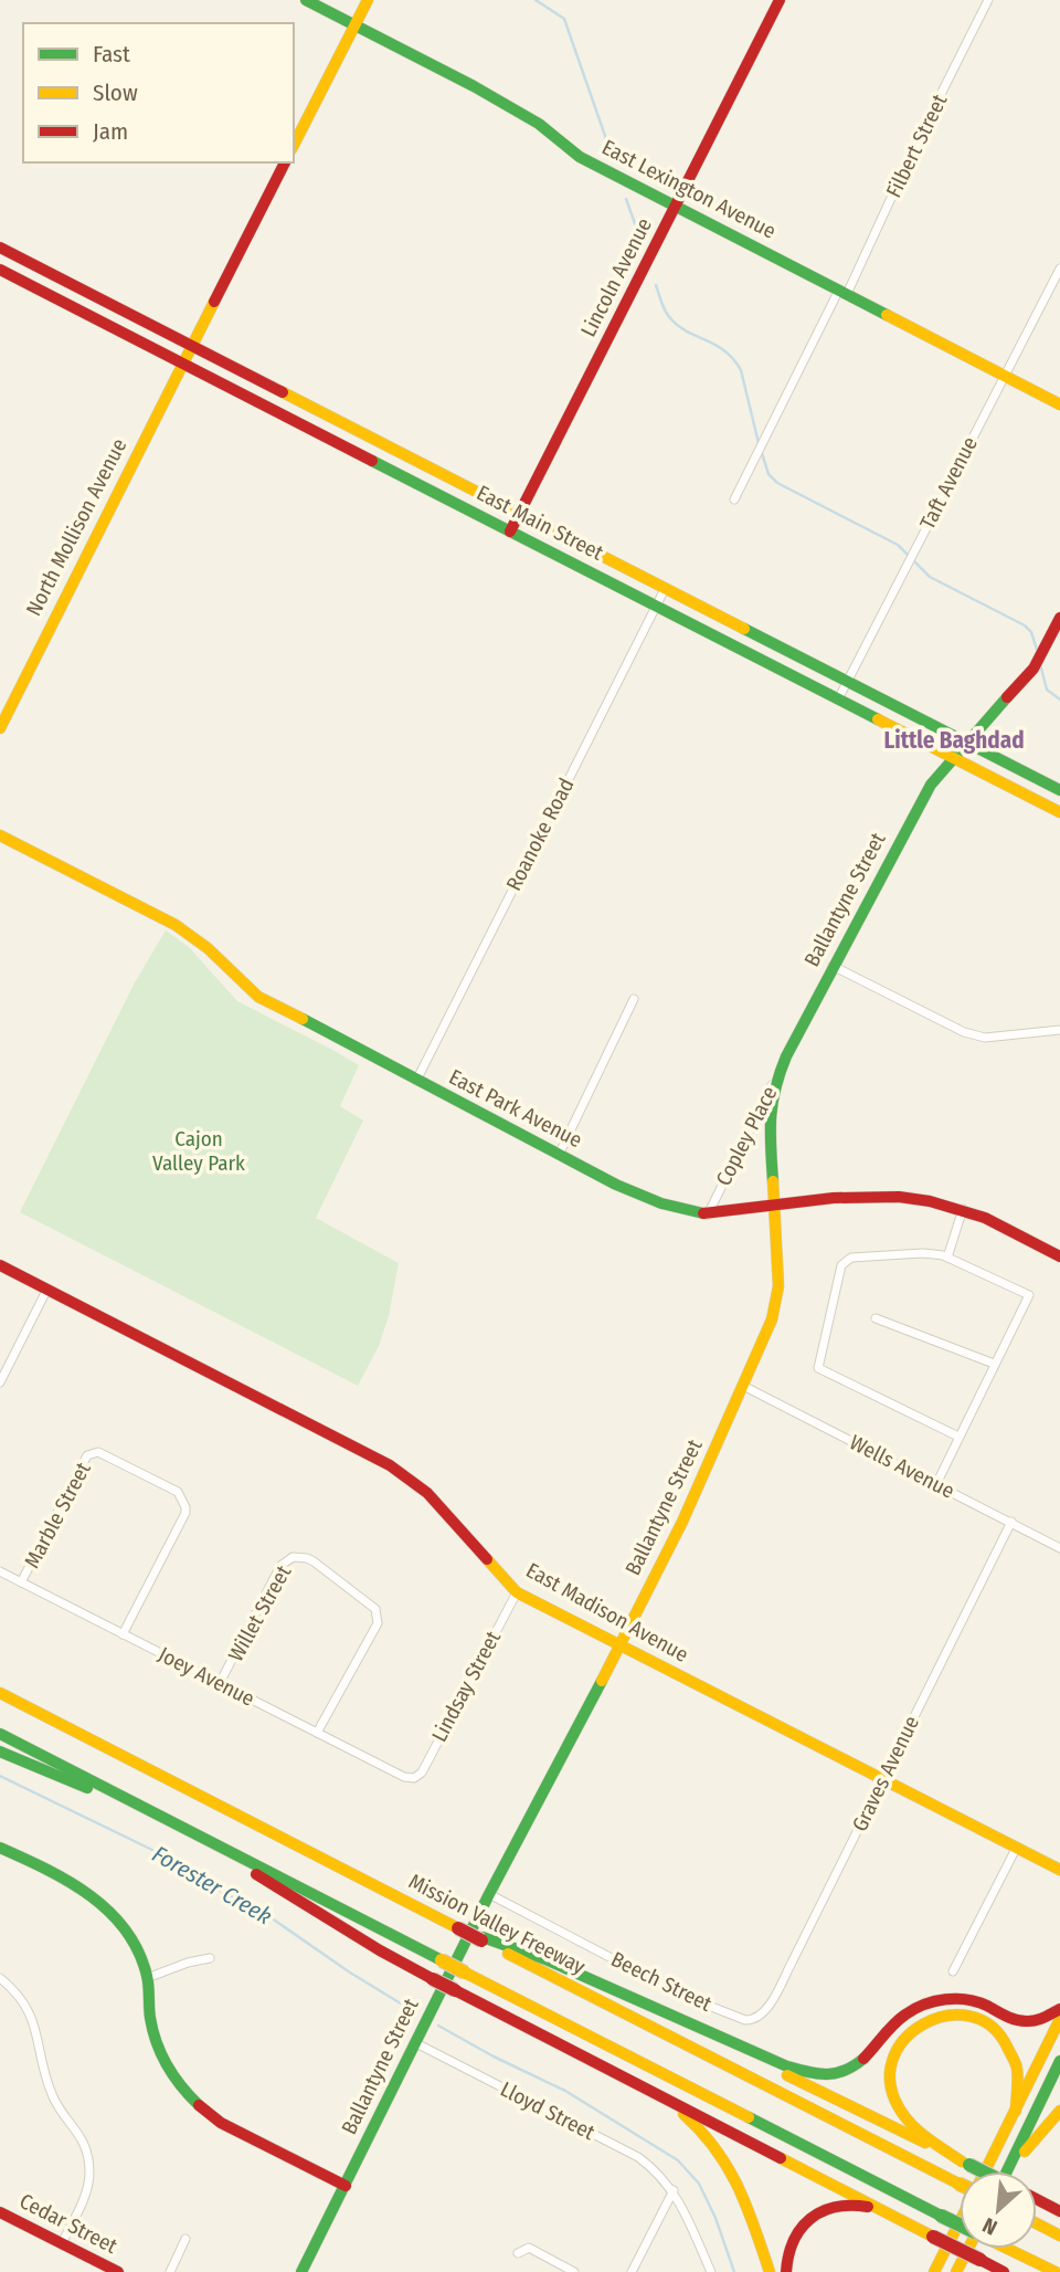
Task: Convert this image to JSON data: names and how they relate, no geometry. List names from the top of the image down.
{
  "streets": {
    "main road": [
      "East Lexington Avenue",
      "Lincoln Avenue",
      "East Main Street",
      "North Mollison Avenue",
      "Ballantyne Street",
      "East Park Avenue",
      "East Madison Avenue",
      "Mission Valley Freeway",
      "Cedar Street"
    ],
    "street": [
      "Filbert Street",
      "Taft Avenue",
      "Roanoke Road",
      "Copley Place",
      "Wells Avenue",
      "Marble Street",
      "Willet Street",
      "Joey Avenue",
      "Lindsay Street",
      "Graves Avenue",
      "Beech Street",
      "Lloyd Street"
    ]
  },
  "crossings": [
    ["Filbert Street", "East Lexington Avenue"],
    ["East Lexington Avenue", "Lincoln Avenue"],
    ["East Lexington Avenue", "Taft Avenue"],
    ["Lincoln Avenue", "East Main Street"],
    ["Taft Avenue", "East Main Street"],
    ["East Main Street", "North Mollison Avenue"],
    ["East Main Street", "Roanoke Road"],
    ["East Main Street", "Ballantyne Street"],
    ["Roanoke Road", "East Park Avenue"],
    ["Ballantyne Street", "East Park Avenue"],
    ["Ballantyne Street", "Copley Place"],
    ["Ballantyne Street", "Wells Avenue"],
    ["Ballantyne Street", "East Madison Avenue"],
    ["Ballantyne Street", "Beech Street"],
    ["Ballantyne Street", "Lloyd Street"],
    ["East Park Avenue", "Copley Place"],
    ["Wells Avenue", "Graves Avenue"],
    ["Marble Street", "Joey Avenue"],
    ["East Madison Avenue", "Lindsay Street"],
    ["East Madison Avenue", "Graves Avenue"],
    ["Willet Street", "Joey Avenue"],
    ["Joey Avenue", "Lindsay Street"],
    ["Graves Avenue", "Beech Street"]
  ],
  "districts": ["Little Baghdad"],
  "water": ["Forester Creek"],
  "parks": ["Cajon Valley Park"],
  "legend": ["Fast", "Slow", "Jam"],
  "north": "bottom left"
}
